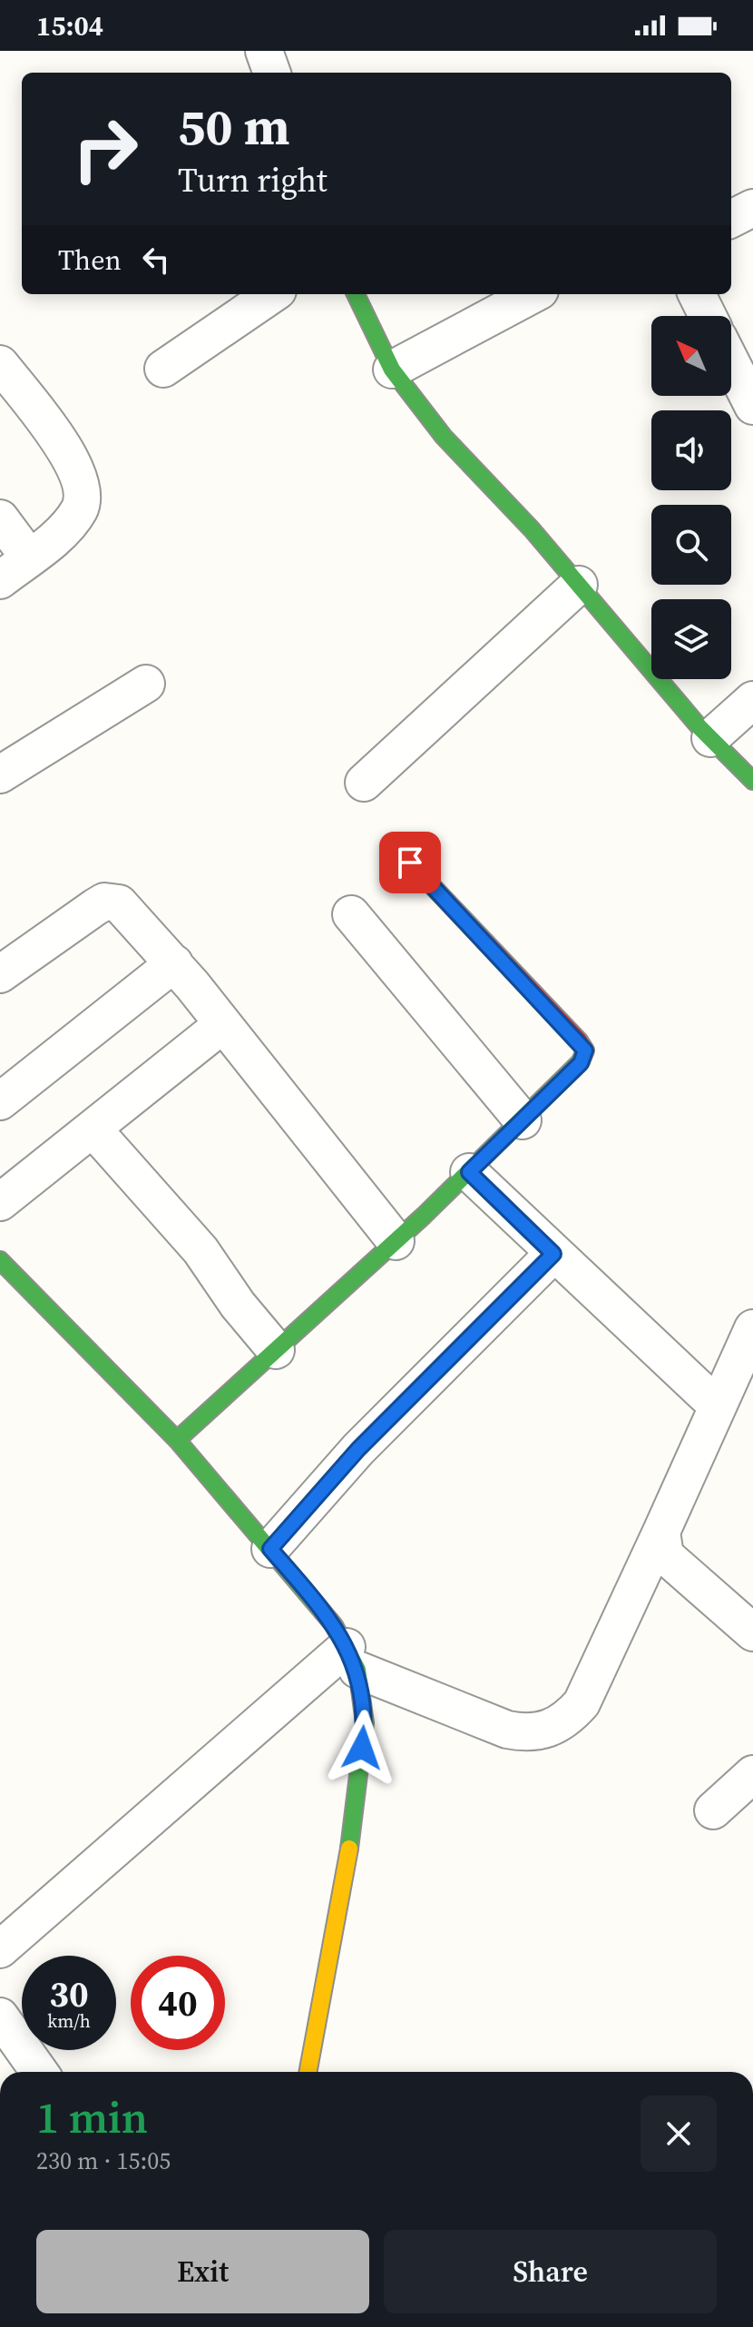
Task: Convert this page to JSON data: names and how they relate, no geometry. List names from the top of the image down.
{
  "north": "top left",
  "page": {
    "status": "15:04",
    "turn": ["50 m", "Turn right"],
    "then": "Then",
    "speed": "30 km/h",
    "limit": "40",
    "heading": ["1 min", "230 m · 15:05"],
    "buttons": ["Exit", "Share"]
  }
}
